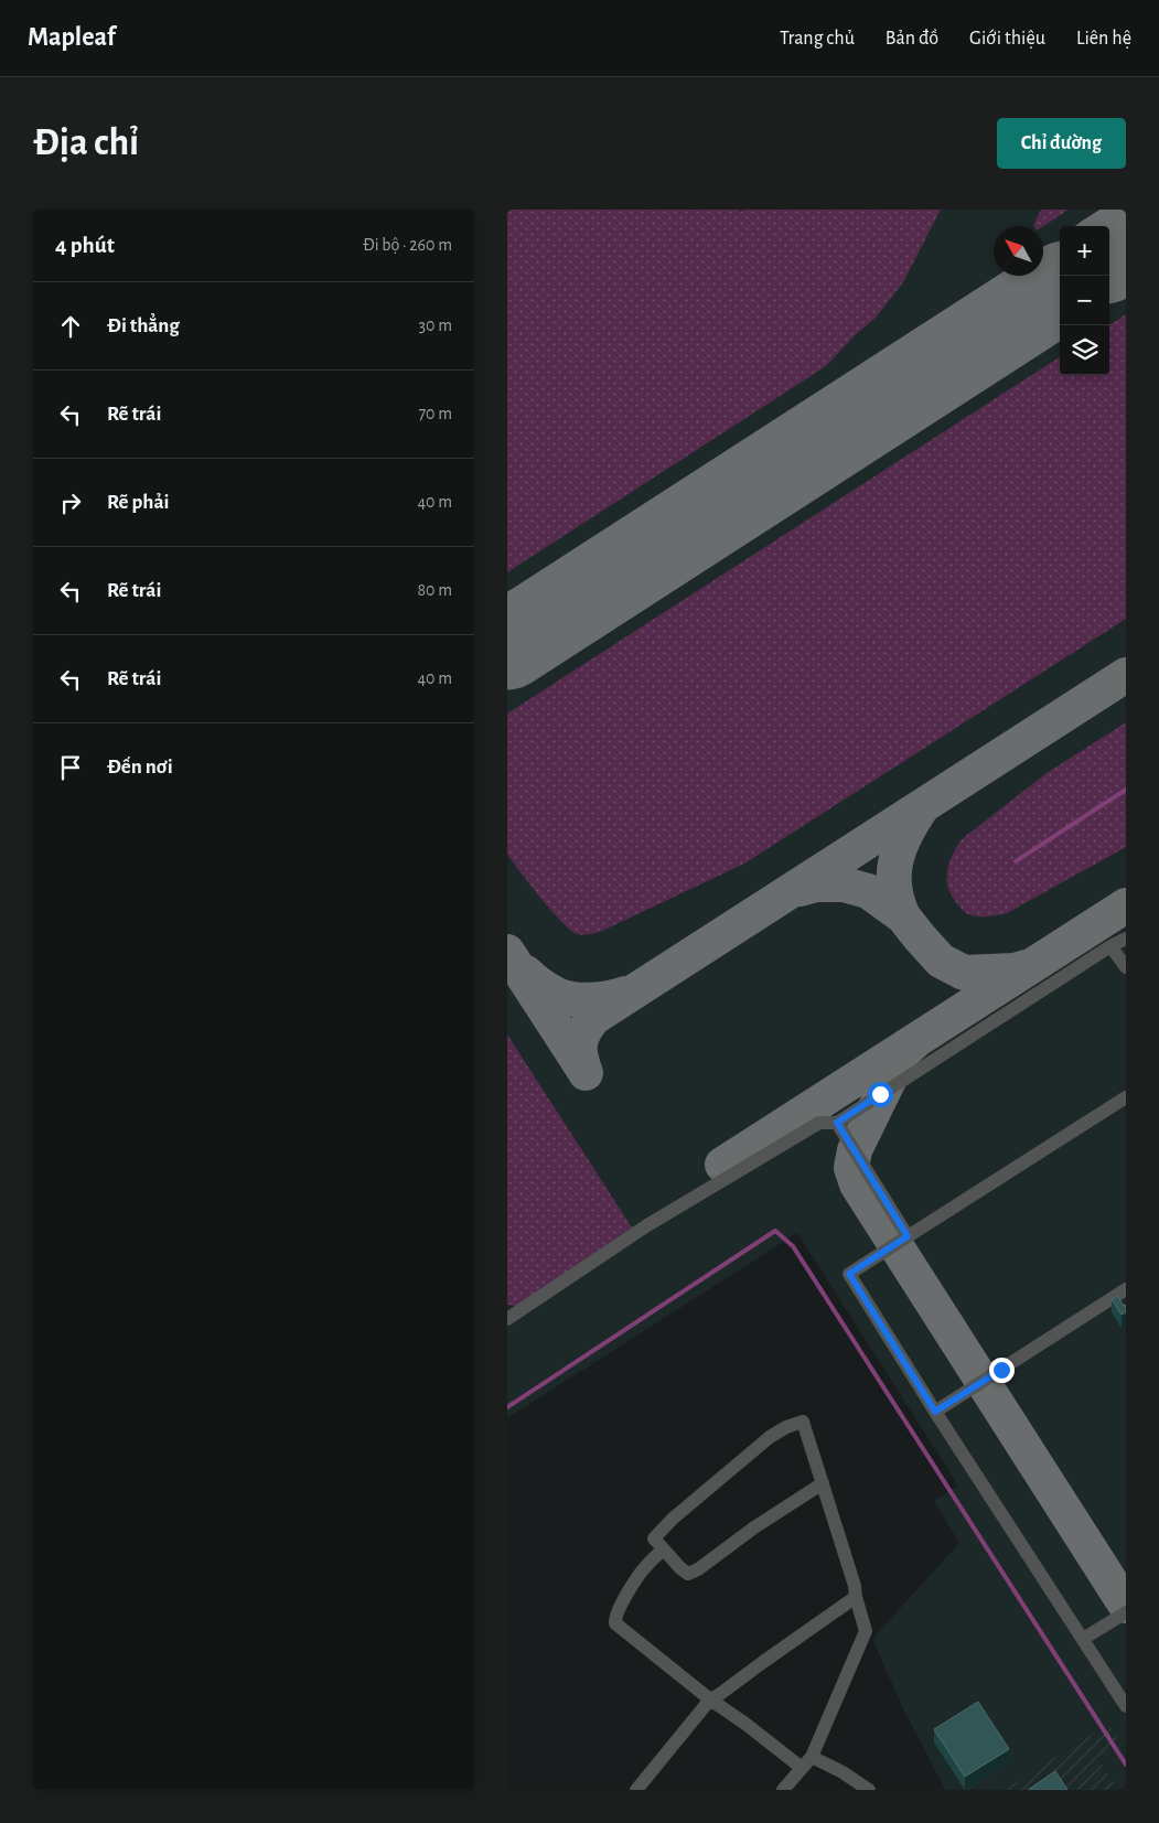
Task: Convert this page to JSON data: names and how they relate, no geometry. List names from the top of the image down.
{
  "north": "top left",
  "page": {
    "header": "Mapleaf",
    "nav": [
      "Trang chủ",
      "Bản đồ",
      "Giới thiệu",
      "Liên hệ"
    ],
    "buttons": "Chỉ đường",
    "title": "Địa chỉ",
    "heading": ["4 phút", "Đi bộ · 260 m"],
    "map_buttons": ["+", "−"],
    "list": [
      ["Đi thẳng", "30 m"],
      ["Rẽ trái", "70 m"],
      ["Rẽ phải", "40 m"],
      ["Rẽ trái", "80 m"],
      ["Rẽ trái", "40 m"],
      "Đến nơi"
    ]
  }
}
